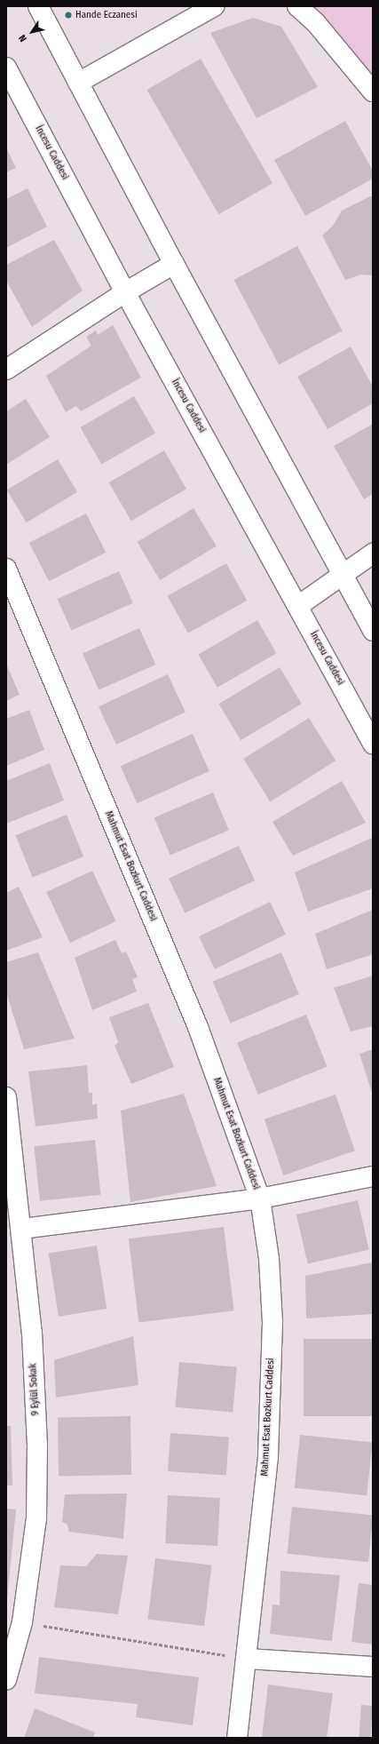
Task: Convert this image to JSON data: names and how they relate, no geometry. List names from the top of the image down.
{
  "streets": {
    "street": ["İncesu Caddesi", "Mahmut Esat Bozkurt Caddesi", "9 Eylül Sokak"]
  },
  "places": ["Hande Eczanesi"],
  "north": "bottom left"
}
